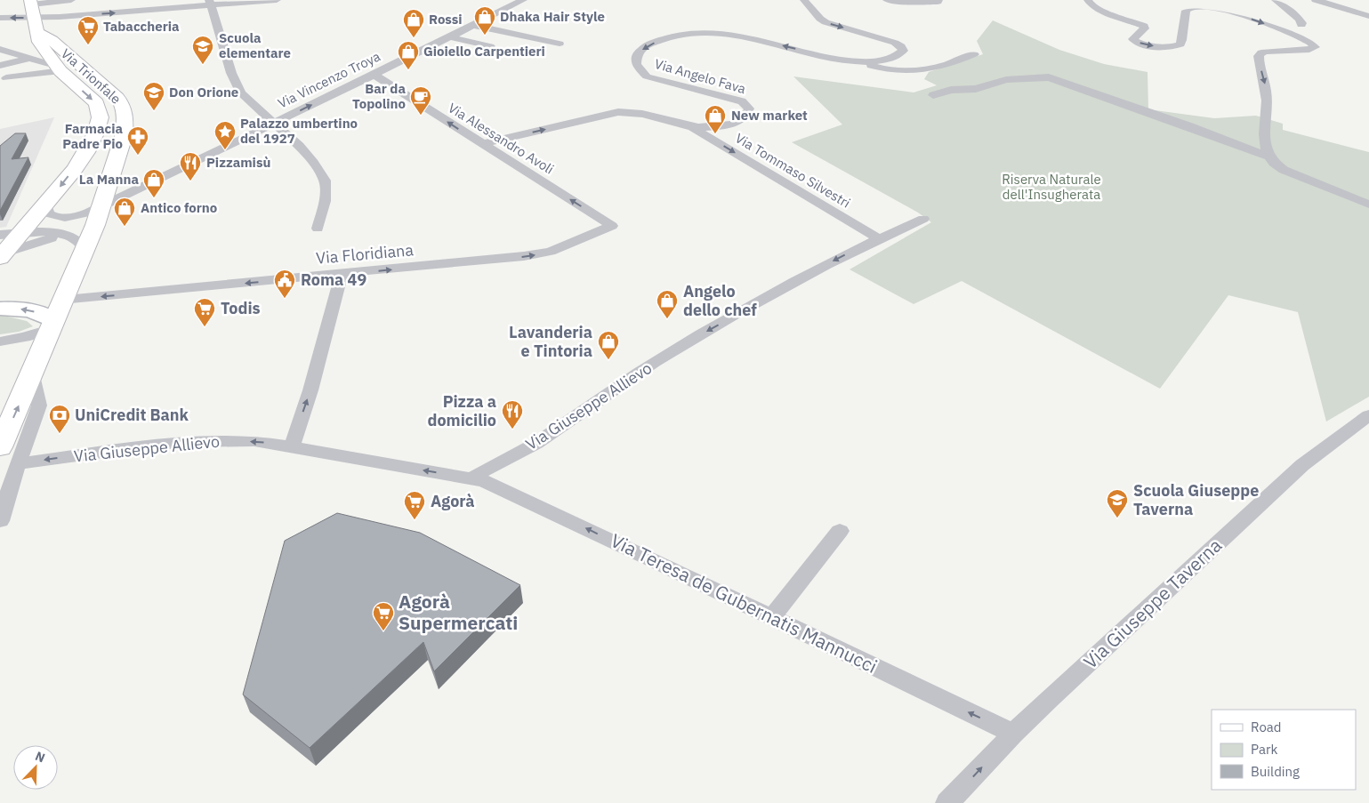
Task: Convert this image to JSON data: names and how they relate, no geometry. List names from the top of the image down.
{
  "streets": {
    "main road": ["Via Trionfale"],
    "street": [
      "Via Angelo Fava",
      "Via Vincenzo Troya",
      "Via Alessandro Avoli",
      "Via Tommaso Silvestri",
      "Via Floridiana",
      "Via Giuseppe Allievo",
      "Via Teresa de Gubernatis Mannucci",
      "Via Giuseppe Taverna"
    ]
  },
  "crossings": [
    ["Via Trionfale", "Via Vincenzo Troya"],
    ["Via Trionfale", "Via Floridiana"],
    ["Via Trionfale", "Via Giuseppe Allievo"],
    ["Via Angelo Fava", "Via Alessandro Avoli"],
    ["Via Angelo Fava", "Via Tommaso Silvestri"],
    ["Via Vincenzo Troya", "Via Alessandro Avoli"],
    ["Via Alessandro Avoli", "Via Floridiana"],
    ["Via Tommaso Silvestri", "Via Giuseppe Allievo"],
    ["Via Giuseppe Allievo", "Via Teresa de Gubernatis Mannucci"],
    ["Via Teresa de Gubernatis Mannucci", "Via Giuseppe Taverna"]
  ],
  "one_way": ["Via Tommaso Silvestri", "Via Giuseppe Allievo", "Via Teresa de Gubernatis Mannucci"],
  "parks": ["Riserva Naturale dell'Insugherata"],
  "places": {
    "shop": [
      "Dhaka Hair Style",
      "Rossi",
      "Gioiello Carpentieri",
      "New market",
      "La Manna",
      "Antico forno",
      "Angelo dello chef",
      "Lavanderia e Tintoria"
    ],
    "supermarket": [
      "Tabaccheria",
      "Todis",
      "Agorà",
      "Agorà Supermercati"
    ],
    "school or university": ["Scuola elementare", "Don Orione", "Scuola Giuseppe Taverna"],
    "cafe": ["Bar da Topolino"],
    "place": ["Palazzo umbertino del 1927"],
    "pharmacy": ["Farmacia Padre Pio"],
    "restaurant": ["Pizzamisù", "Pizza a domicilio"],
    "public building": ["Roma 49"],
    "bank": ["UniCredit Bank"]
  },
  "legend": ["Road", "Park", "Building"],
  "north": "top right"
}
